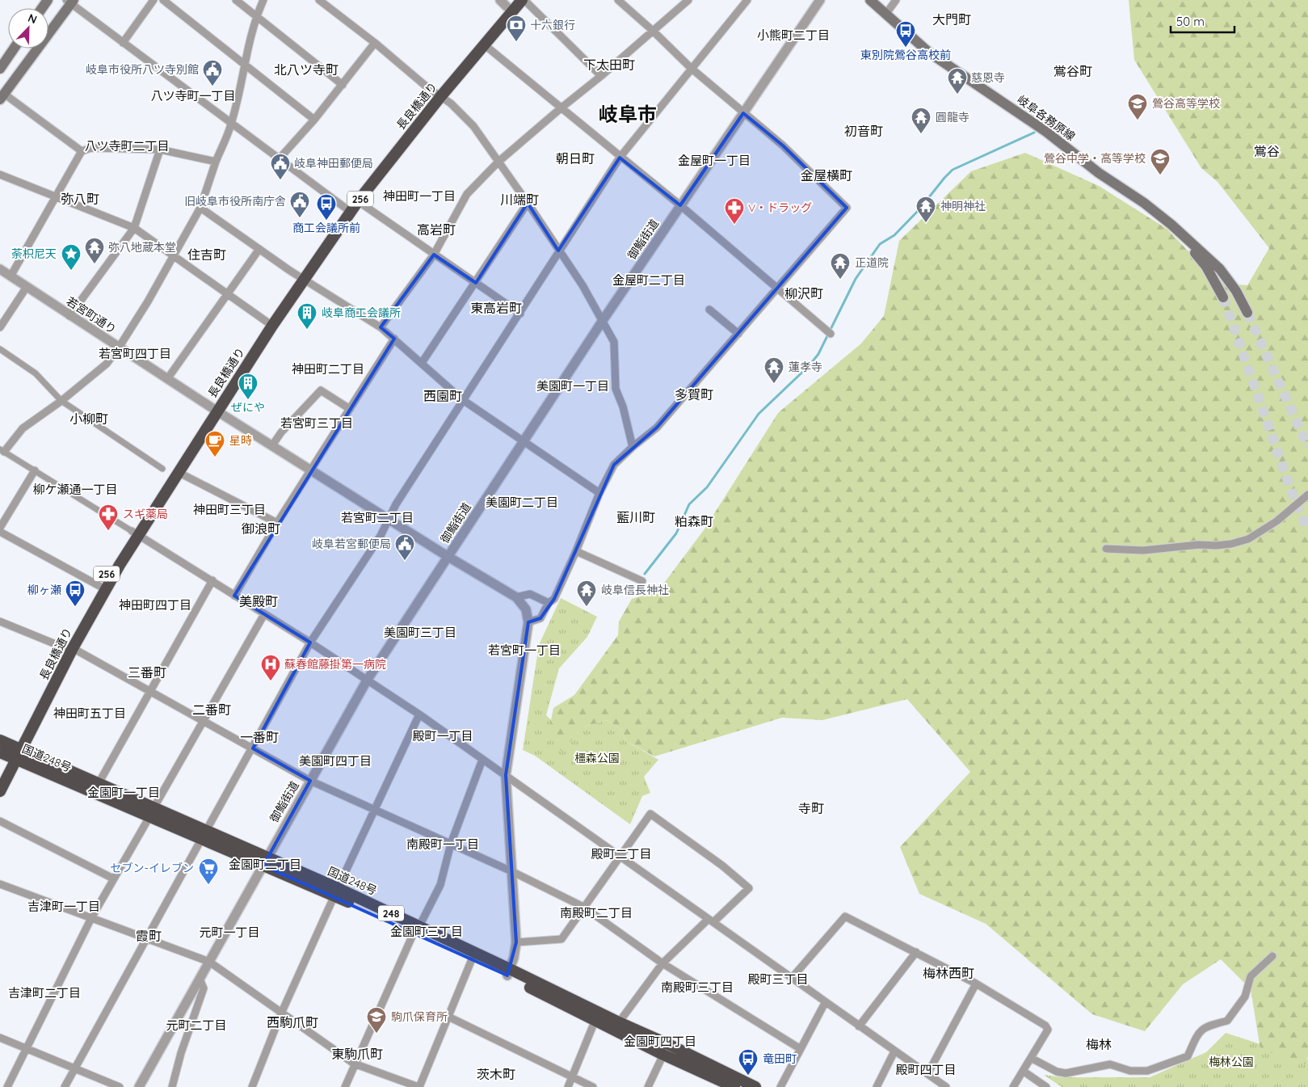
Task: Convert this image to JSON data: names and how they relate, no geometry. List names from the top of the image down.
{
  "streets": {
    "highway": [
      "長良橋通り",
      "256",
      "国道248号",
      "248"
    ],
    "main road": ["岐阜各務原線"],
    "street": ["御鮨街道", "若宮町通り"]
  },
  "crossings": [
    ["長良橋通り", "若宮町通り"],
    ["長良橋通り", "国道248号"],
    ["御鮨街道", "若宮町通り"],
    ["御鮨街道", "国道248号"]
  ],
  "districts": [
    "大門町",
    "小熊町二丁目",
    "下太田町",
    "北八ツ寺町",
    "鴬谷町",
    "八ツ寺町一丁目",
    "岐阜市",
    "初音町",
    "八ツ寺町二丁目",
    "鴬谷",
    "朝日町",
    "金屋町一丁目",
    "金屋横町",
    "神田町一丁目",
    "弥八町",
    "川端町",
    "高岩町",
    "住吉町",
    "金屋町二丁目",
    "柳沢町",
    "東高岩町",
    "若宮町四丁目",
    "神田町二丁目",
    "美園町一丁目",
    "多賀町",
    "西園町",
    "小柳町",
    "若宮町三丁目",
    "柳ケ瀬通一丁目",
    "美園町二丁目",
    "神田町三丁目",
    "若宮町二丁目",
    "藍川町",
    "粕森町",
    "御浪町",
    "美殿町",
    "神田町四丁目",
    "美園町三丁目",
    "若宮町一丁目",
    "三番町",
    "二番町",
    "神田町五丁目",
    "殿町一丁目",
    "一番町",
    "美園町四丁目",
    "金園町一丁目",
    "寺町",
    "南殿町一丁目",
    "殿町二丁目",
    "金園町二丁目",
    "吉津町一丁目",
    "南殿町二丁目",
    "金園町三丁目",
    "元町一丁目",
    "霞町",
    "梅林西町",
    "殿町三丁目",
    "南殿町三丁目",
    "吉津町二丁目",
    "西駒爪町",
    "元町二丁目",
    "金園町四丁目",
    "梅林",
    "東駒爪町",
    "殿町四丁目",
    "茨木町"
  ],
  "parks": ["橿森公園", "梅林公園"],
  "places": {
    "bank": ["十六銀行"],
    "bus stop": [
      "東別院鶯谷高校前",
      "商工会議所前",
      "柳ヶ瀬",
      "竜田町"
    ],
    "public building": [
      "岐阜市役所八ツ寺別館",
      "岐阜神田郵便局",
      "旧岐阜市役所南庁舎",
      "岐阜若宮郵便局"
    ],
    "temple": [
      "慈恩寺",
      "圓龍寺",
      "神明神社",
      "弥八地蔵本堂",
      "正道院",
      "蓮孝寺",
      "岐阜信長神社"
    ],
    "school or university": ["鶯谷高等学校", "鶯谷中学・高等学校", "駒爪保育所"],
    "pharmacy": ["V・ドラッグ", "スギ薬局"],
    "place": ["荼枳尼天"],
    "building": ["岐阜商工会議所", "ぜにや"],
    "cafe": ["星時"],
    "hospital": ["蘇春館藤掛第一病院"],
    "supermarket": ["セブン-イレブン"]
  },
  "scale_bar": "50 m",
  "north": "top right"
}
